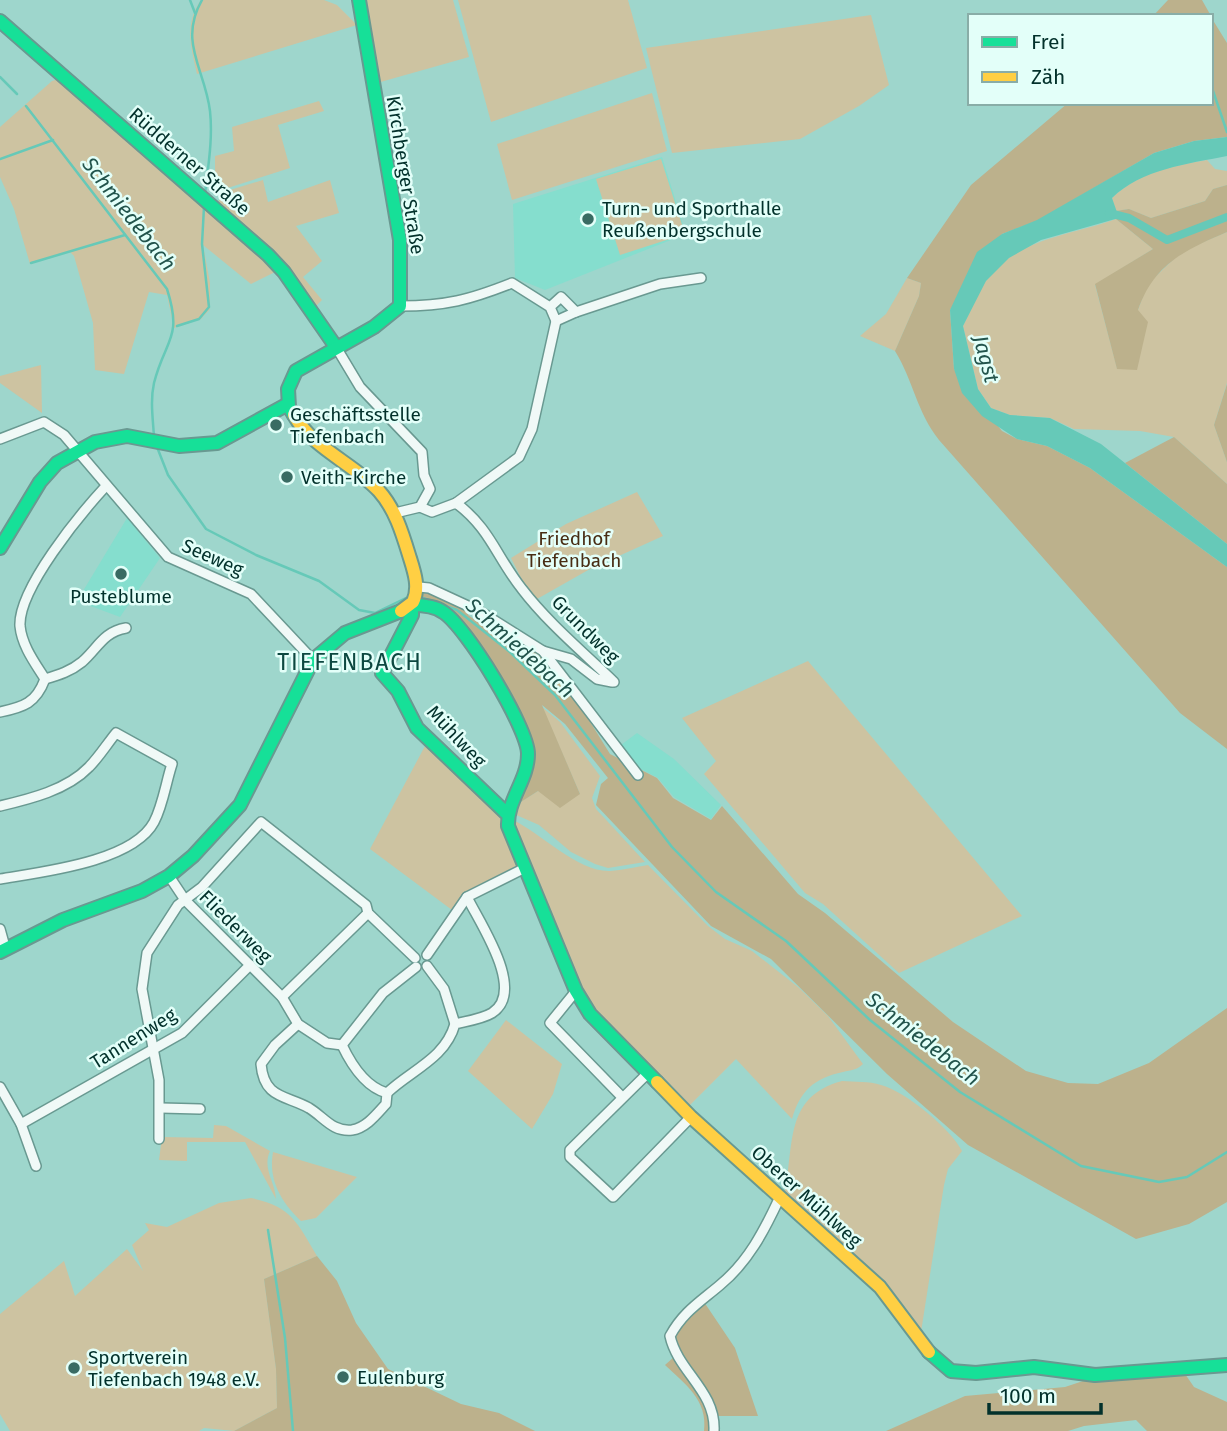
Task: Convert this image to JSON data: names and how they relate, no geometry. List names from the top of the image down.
{
  "streets": {
    "street": [
      "Rüdderner Straße",
      "Kirchberger Straße",
      "Seeweg",
      "Grundweg",
      "Mühlweg",
      "Fliederweg",
      "Tannenweg",
      "Oberer Mühlweg"
    ]
  },
  "crossings": [
    ["Mühlweg", "Oberer Mühlweg"],
    ["Fliederweg", "Tannenweg"]
  ],
  "districts": ["TIEFENBACH"],
  "water": ["Schmiedebach", "Jagst"],
  "parks": ["Friedhof Tiefenbach"],
  "places": [
    "Turn- und Sporthalle Reußenbergschule",
    "Geschäftsstelle Tiefenbach",
    "Veith-Kirche",
    "Pusteblume",
    "Sportverein Tiefenbach 1948 e.V.",
    "Eulenburg"
  ],
  "legend": ["Frei", "Zäh"],
  "scale_bar": "100 m"
}
